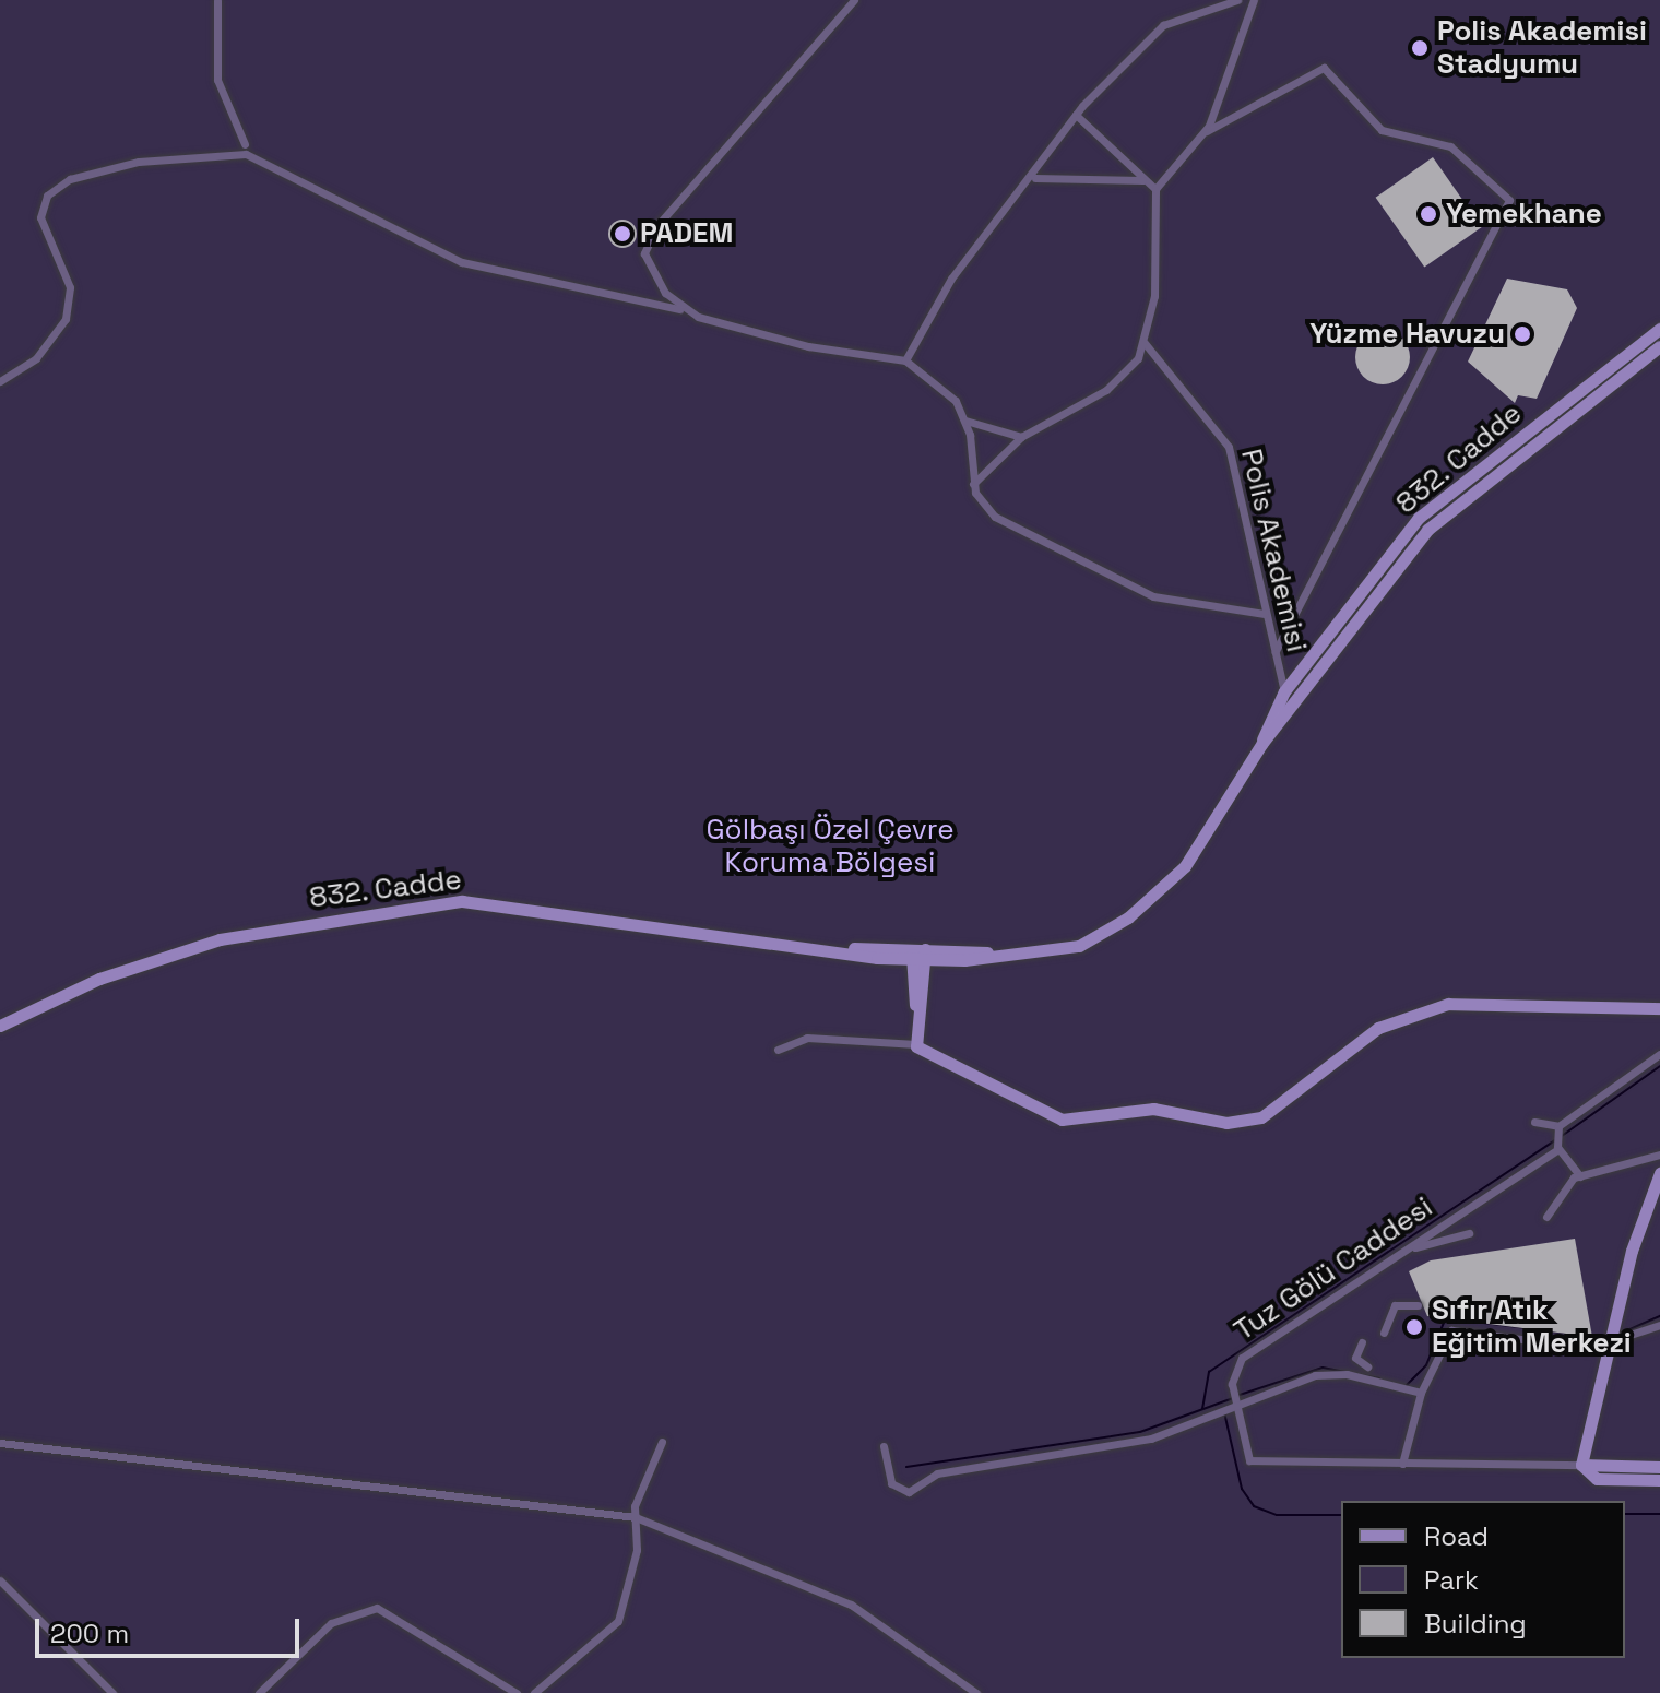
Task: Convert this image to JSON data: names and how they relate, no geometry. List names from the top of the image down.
{
  "streets": {
    "street": ["832. Cadde", "Polis Akademisi", "Tuz Gölü Caddesi"]
  },
  "crossings": [
    ["832. Cadde", "Polis Akademisi"]
  ],
  "parks": ["Gölbaşı Özel Çevre Koruma Bölgesi"],
  "places": [
    "Polis Akademisi Stadyumu",
    "Yemekhane",
    "PADEM",
    "Yüzme Havuzu",
    "Sıfır Atık Eğitim Merkezi"
  ],
  "legend": ["Road", "Park", "Building"],
  "scale_bar": "200 m"
}
